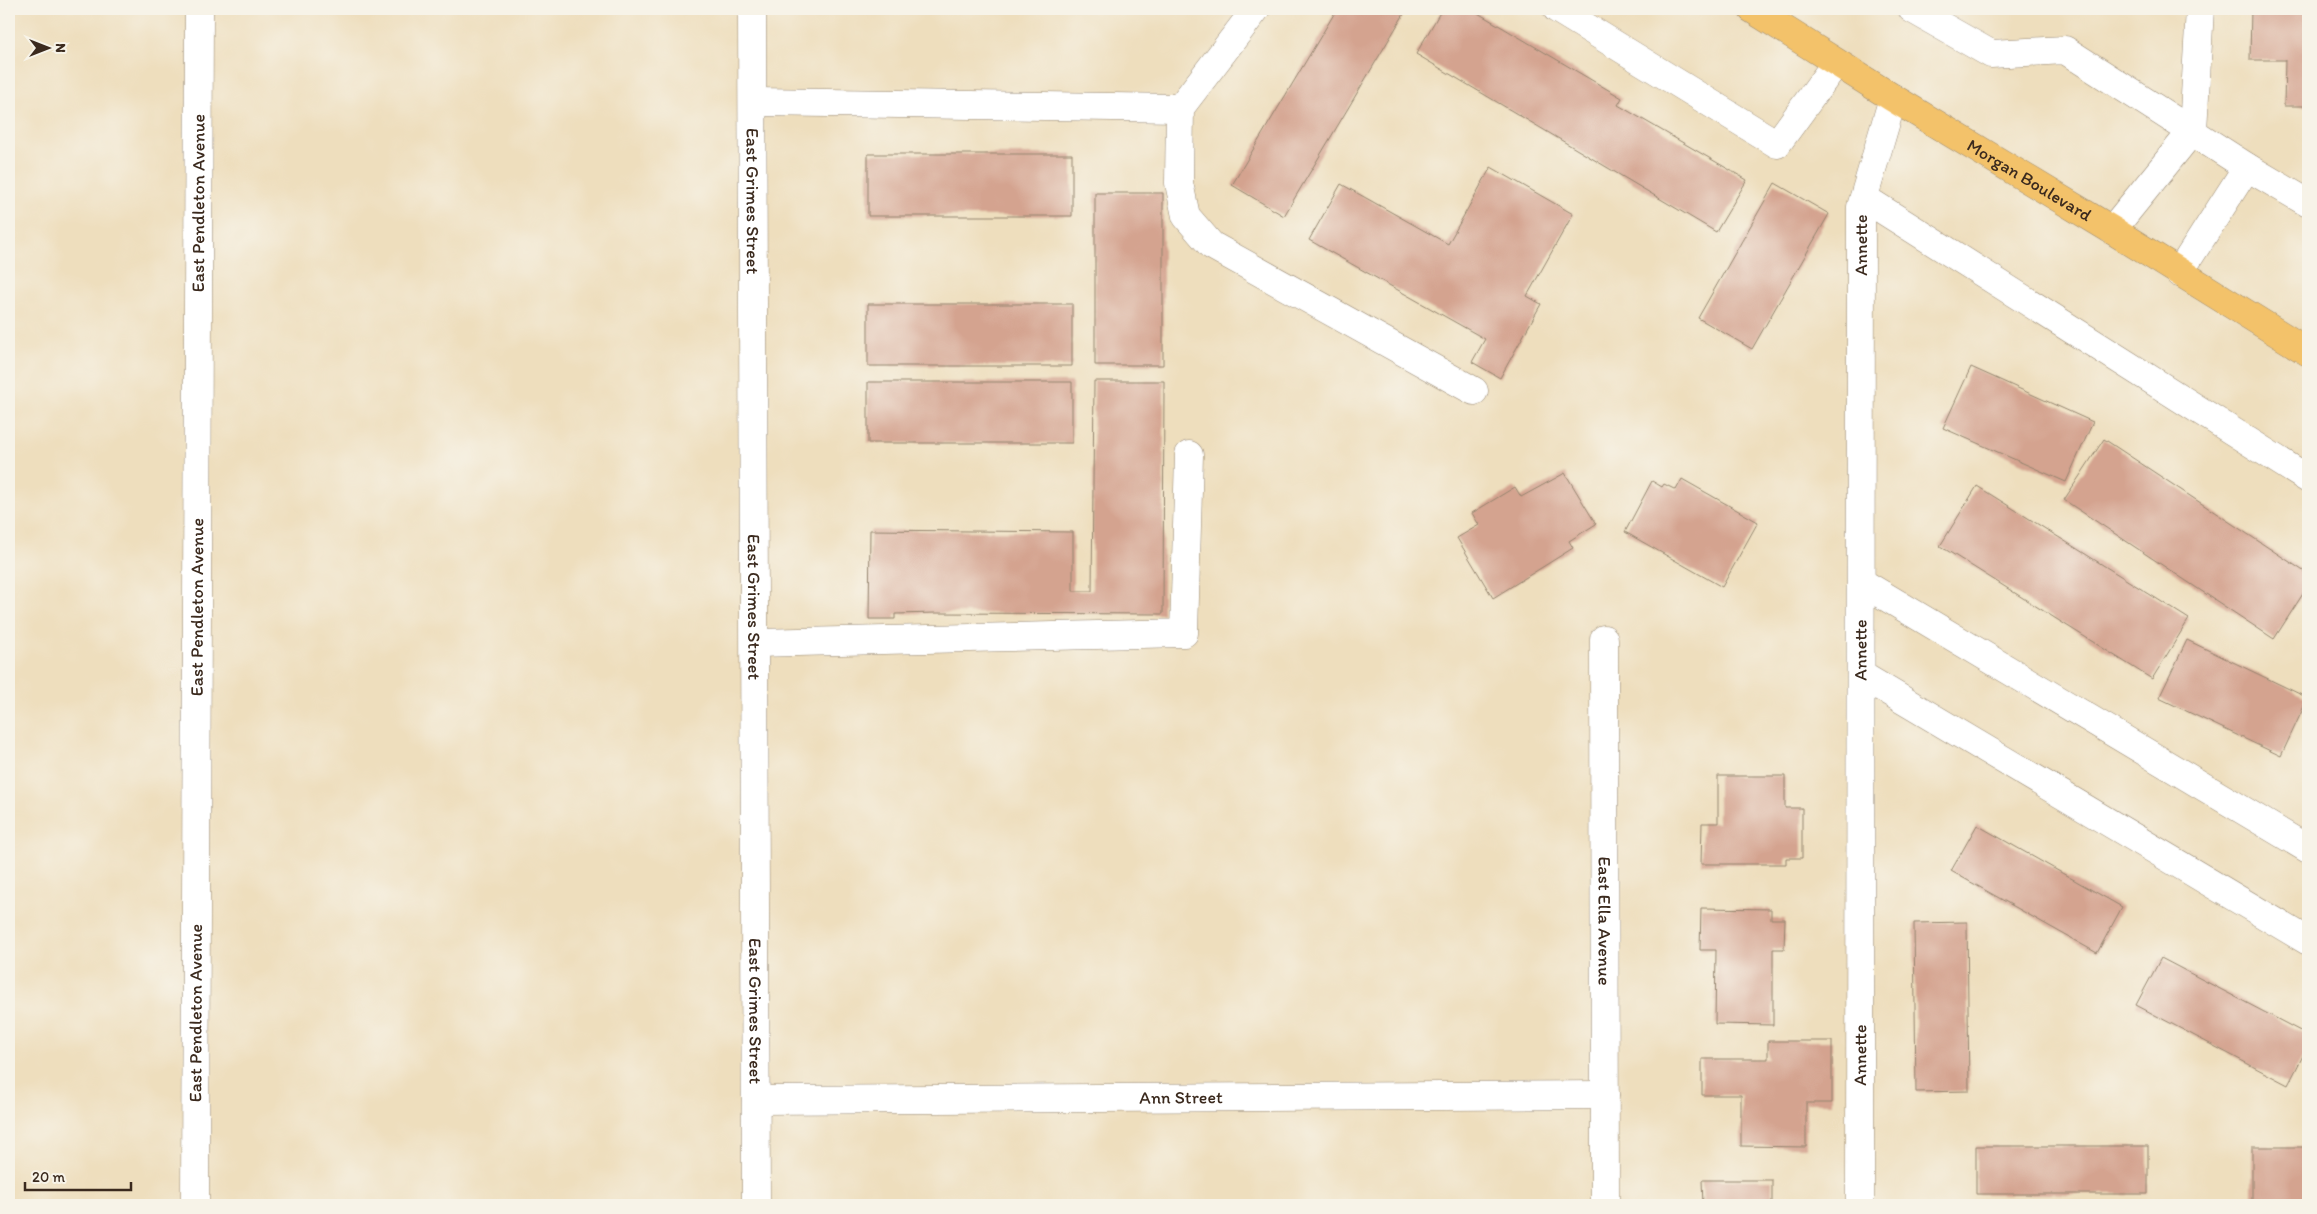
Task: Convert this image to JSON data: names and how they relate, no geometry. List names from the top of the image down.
{
  "streets": {
    "main road": ["Morgan Boulevard"],
    "street": [
      "East Pendleton Avenue",
      "East Grimes Street",
      "Annette",
      "East Ella Avenue",
      "Ann Street"
    ]
  },
  "crossings": [
    ["Morgan Boulevard", "Annette"],
    ["East Grimes Street", "Ann Street"],
    ["East Ella Avenue", "Ann Street"]
  ],
  "scale_bar": "20 m",
  "north": "right"
}
